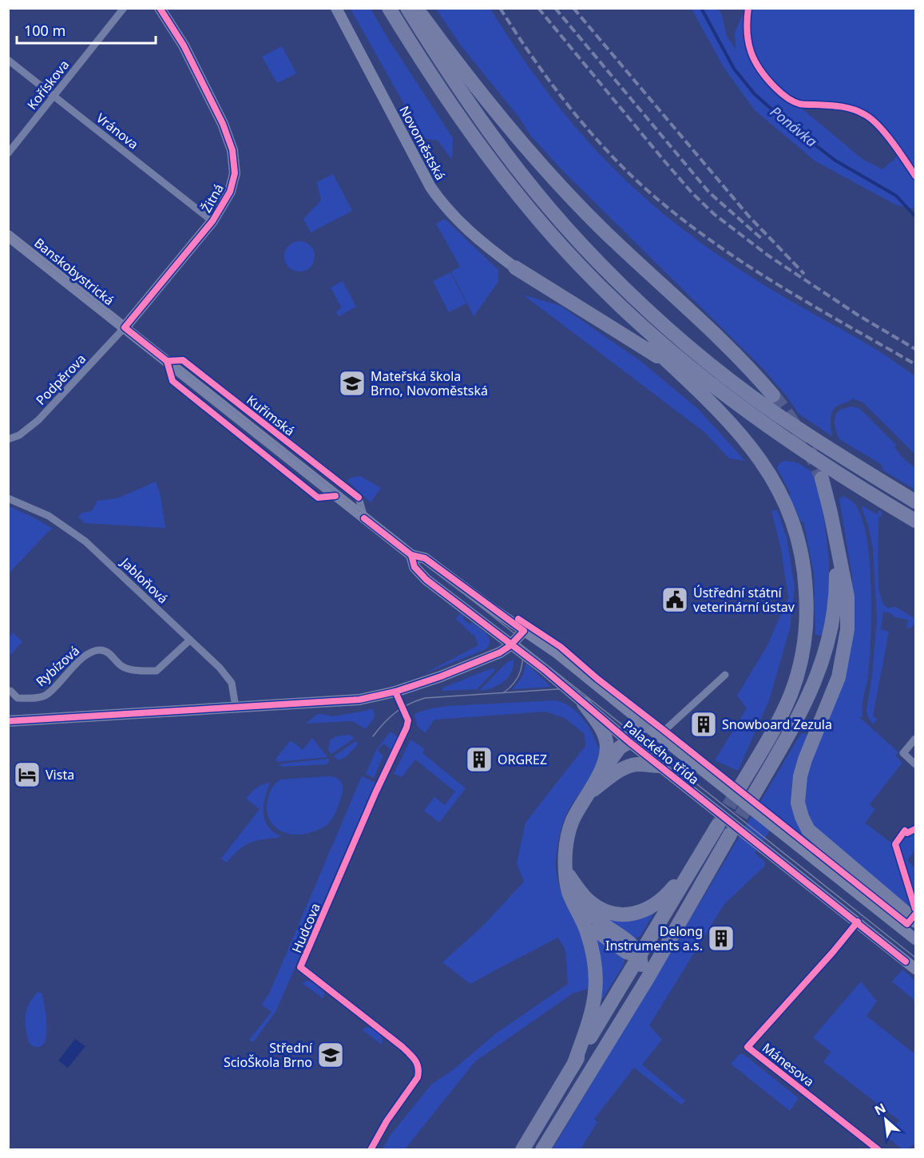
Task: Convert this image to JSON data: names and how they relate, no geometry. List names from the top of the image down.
{
  "streets": {
    "street": [
      "Kořískova",
      "Vránova",
      "Novoměstská",
      "Žitná",
      "Banskobystrická",
      "Podpěrova",
      "Kuřimská",
      "Jabloňová",
      "Rybízová",
      "Palackého třída",
      "Hudcova",
      "Mánesova"
    ]
  },
  "crossings": [
    ["Kořískova", "Vránova"],
    ["Vránova", "Žitná"],
    ["Žitná", "Banskobystrická"],
    ["Žitná", "Podpěrova"],
    ["Žitná", "Kuřimská"],
    ["Banskobystrická", "Podpěrova"],
    ["Banskobystrická", "Kuřimská"],
    ["Podpěrova", "Kuřimská"],
    ["Kuřimská", "Palackého třída"],
    ["Jabloňová", "Rybízová"],
    ["Palackého třída", "Mánesova"]
  ],
  "water": ["Ponávka"],
  "places": {
    "school or university": ["Mateřská škola Brno, Novoměstská", "Střední ScioŠkola Brno"],
    "public building": ["Ústřední státní veterinární ústav"],
    "building": ["Snowboard Zezula", "ORGREZ", "Delong Instruments a.s."],
    "hotel": ["Vista"]
  },
  "scale_bar": "100 m",
  "north": "top left"
}
